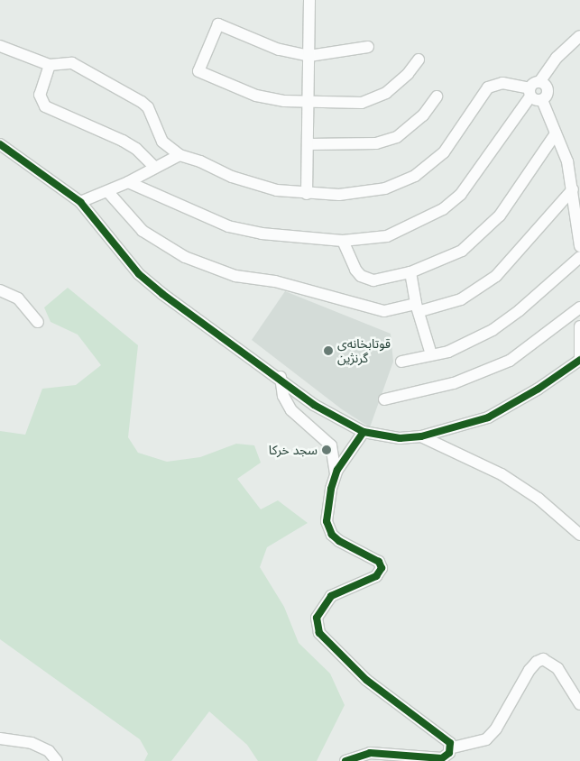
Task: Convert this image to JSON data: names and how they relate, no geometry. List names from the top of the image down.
{
  "places": ["قوتابخانەی گرنژین", "سجد خركا"]
}
